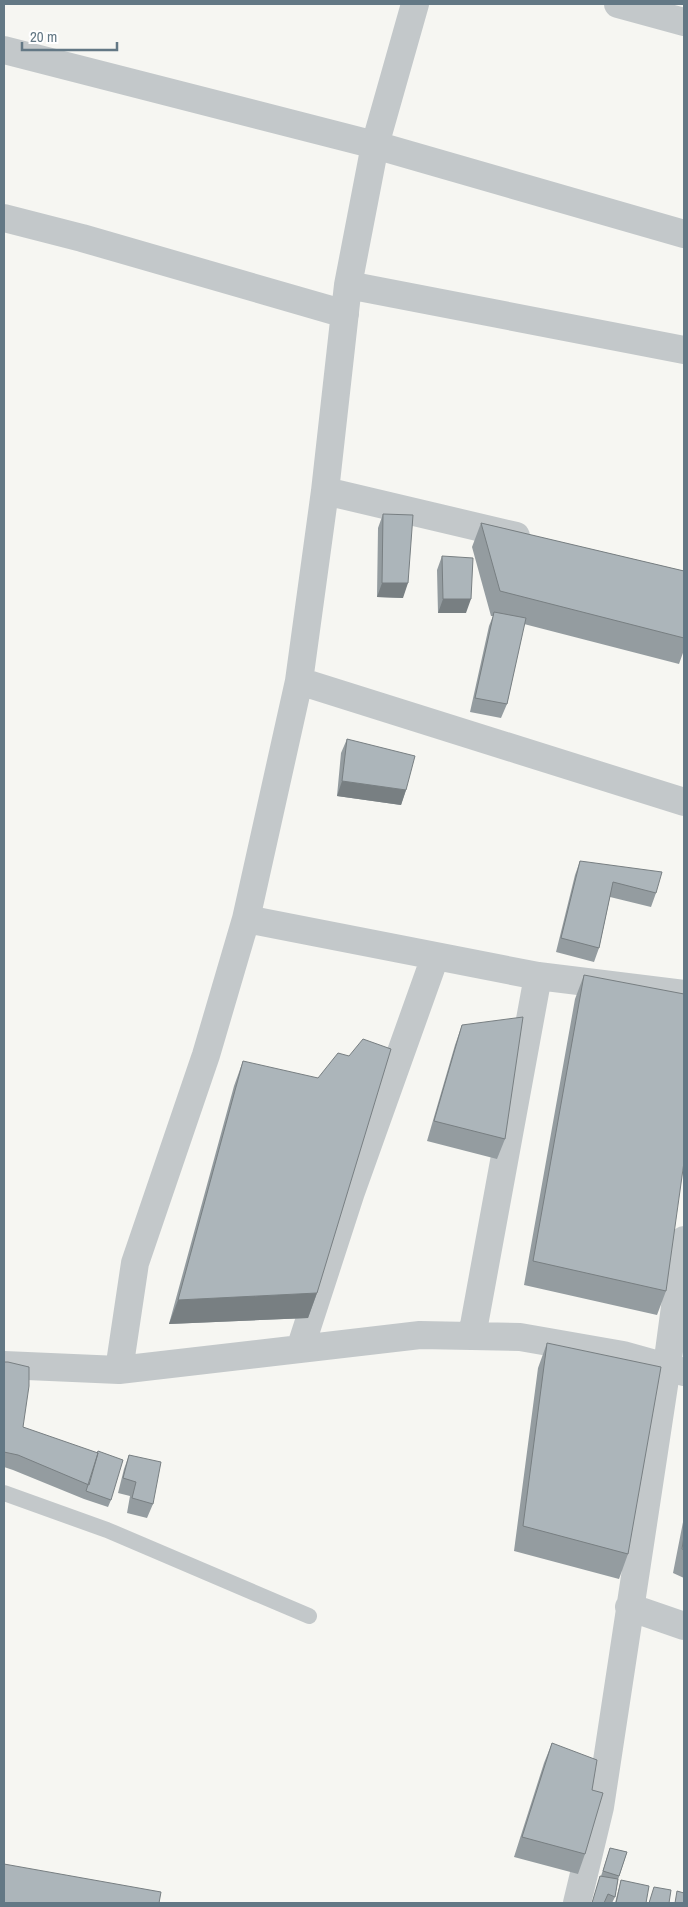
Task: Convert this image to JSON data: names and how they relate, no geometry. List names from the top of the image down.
{
  "scale_bar": "20 m"
}
